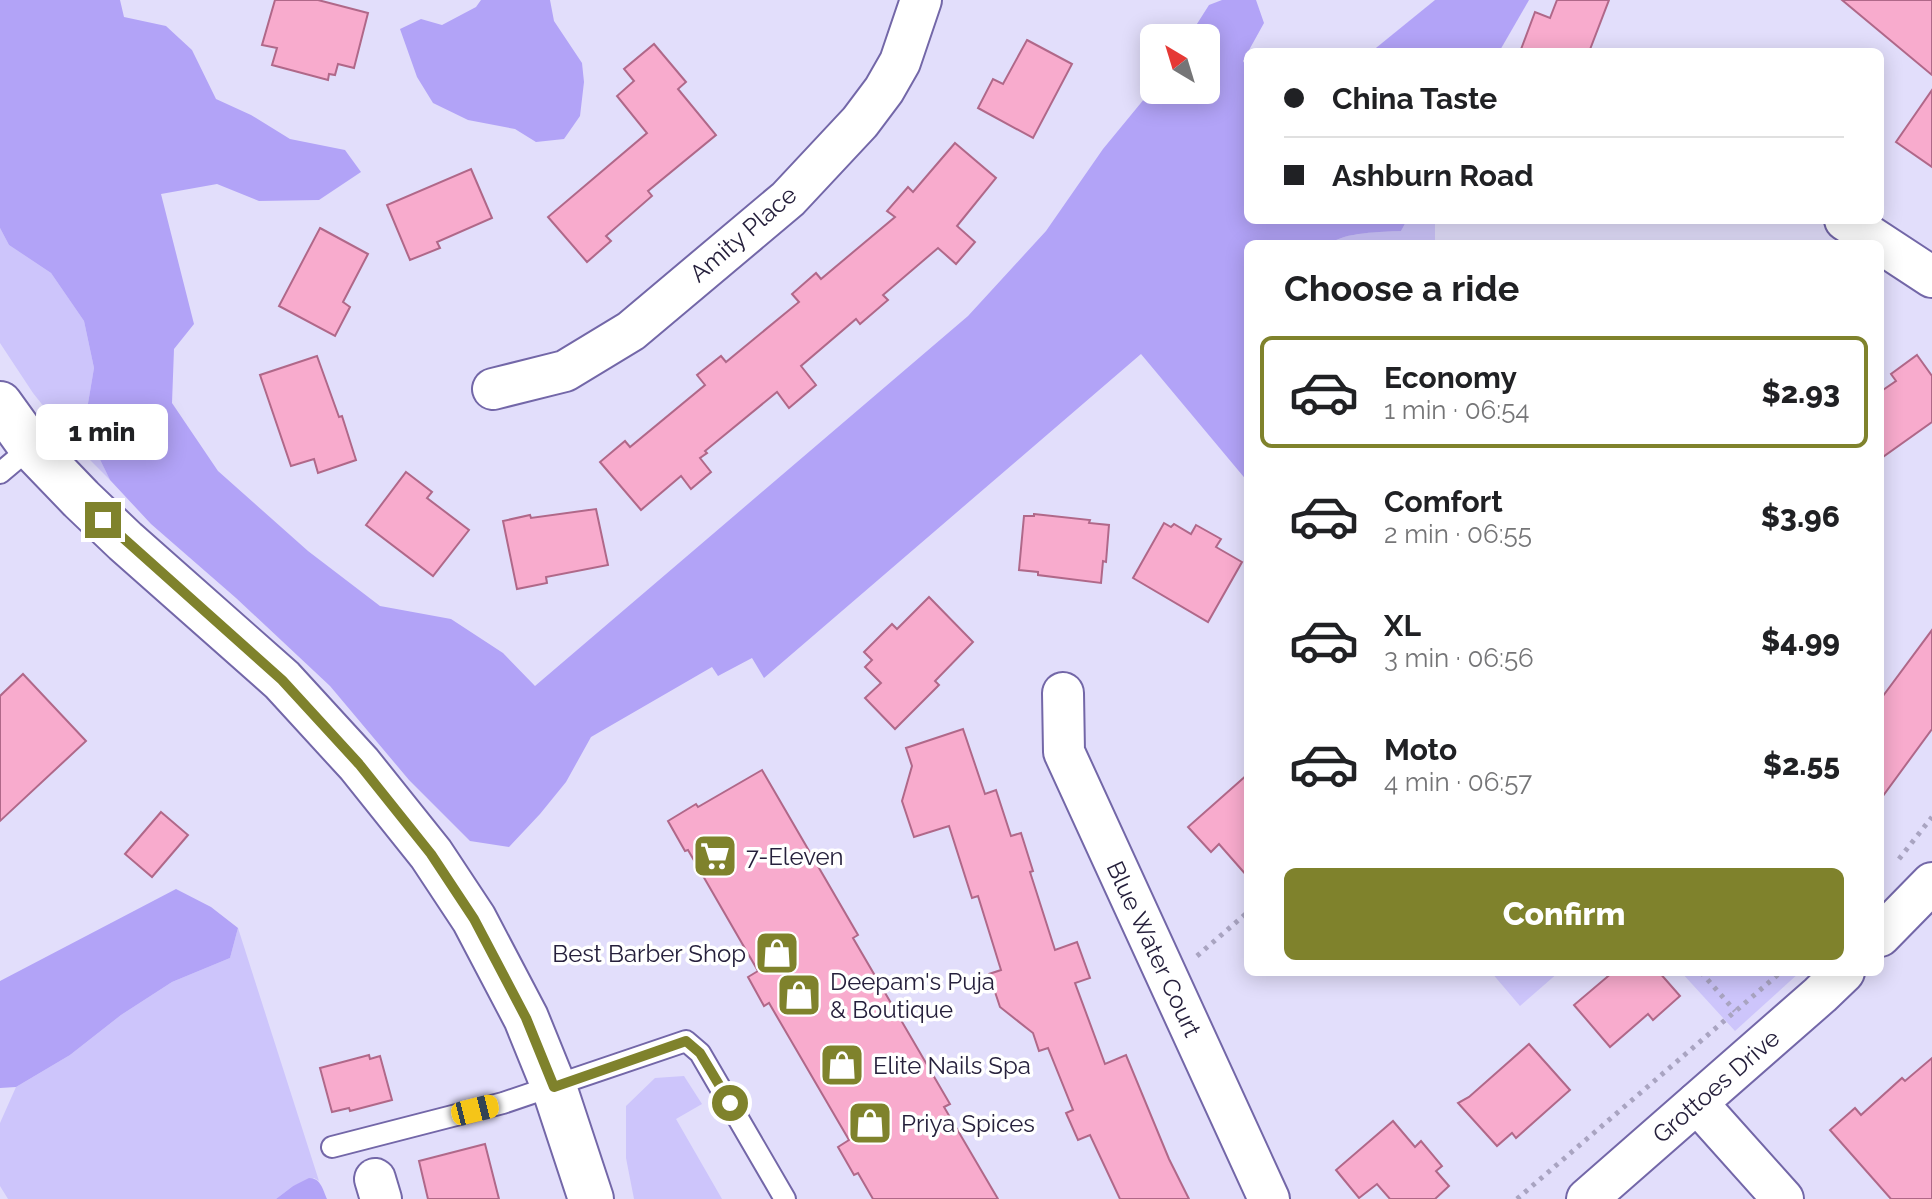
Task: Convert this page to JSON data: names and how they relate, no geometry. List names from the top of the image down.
{
  "streets": {
    "street": ["Amity Place", "Blue Water Court", "Grottoes Drive"]
  },
  "places": {
    "supermarket": ["7-Eleven"],
    "shop": [
      "Best Barber Shop",
      "Deepam's Puja & Boutique",
      "Elite Nails Spa",
      "Priya Spices"
    ]
  },
  "north": "top left",
  "page": {
    "banner": ["China Taste", "Ashburn Road"],
    "heading": "Choose a ride",
    "list": [
      {
        "name": "Economy",
        "note": "1 min · 06:54",
        "value": "$2.93"
      },
      {
        "name": "Comfort",
        "note": "2 min · 06:55",
        "value": "$3.96"
      },
      {
        "name": "XL",
        "note": "3 min · 06:56",
        "value": "$4.99"
      },
      {
        "name": "Moto",
        "note": "4 min · 06:57",
        "value": "$2.55"
      }
    ],
    "bubble": "1 min",
    "buttons": "Confirm"
  }
}
